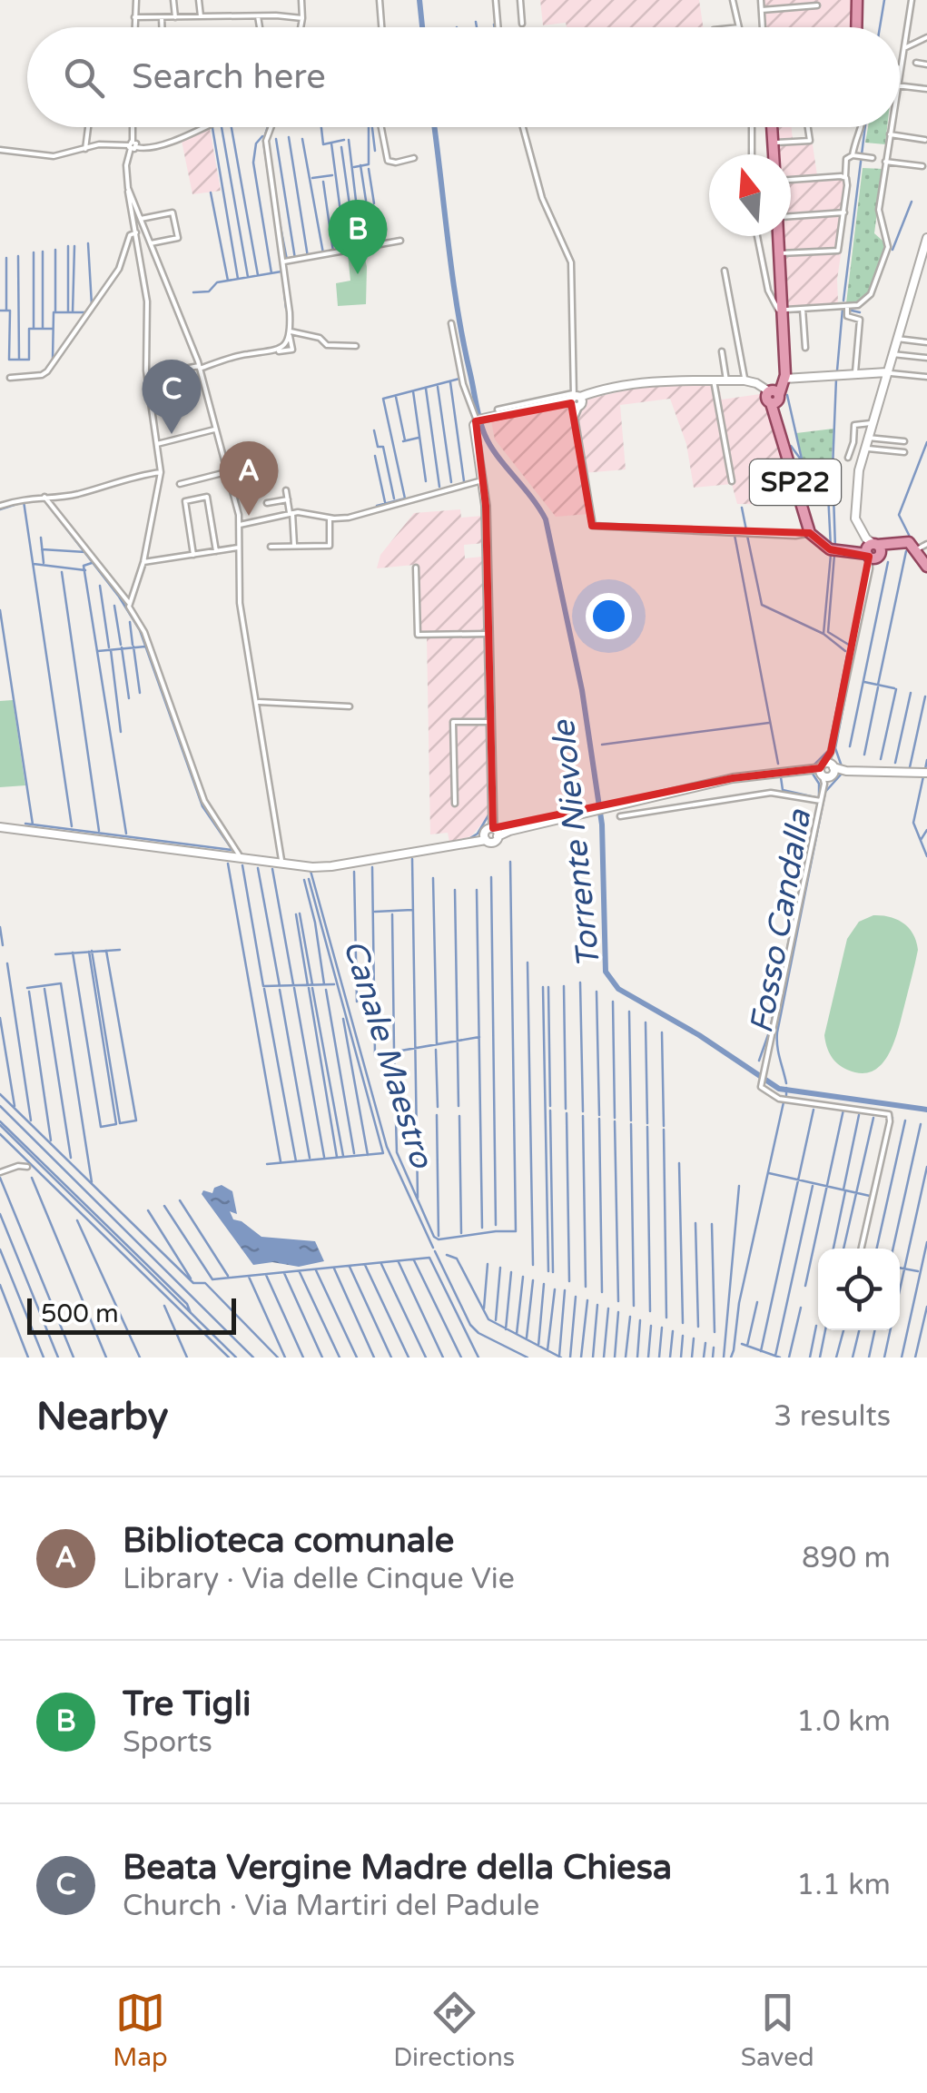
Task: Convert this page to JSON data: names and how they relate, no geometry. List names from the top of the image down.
{
  "streets": {
    "main road": ["SP22"]
  },
  "water": ["Torrente Nievole", "Fosso Candalla", "Canale Maestro"],
  "scale_bar": "500 m",
  "north": "top",
  "page": {
    "search": "Search here",
    "pins": ["B", "C", "A"],
    "scale": "500 m",
    "heading": ["Nearby", "3 results"],
    "list": [
      {
        "mark": "A",
        "name": "Biblioteca comunale",
        "note": "Library · Via delle Cinque Vie",
        "value": "890 m"
      },
      {
        "mark": "B",
        "name": "Tre Tigli",
        "note": "Sports",
        "value": "1.0 km"
      },
      {
        "mark": "C",
        "name": "Beata Vergine Madre della Chiesa",
        "note": "Church · Via Martiri del Padule",
        "value": "1.1 km"
      }
    ],
    "nav": ["Map", "Directions", "Saved"]
  }
}
